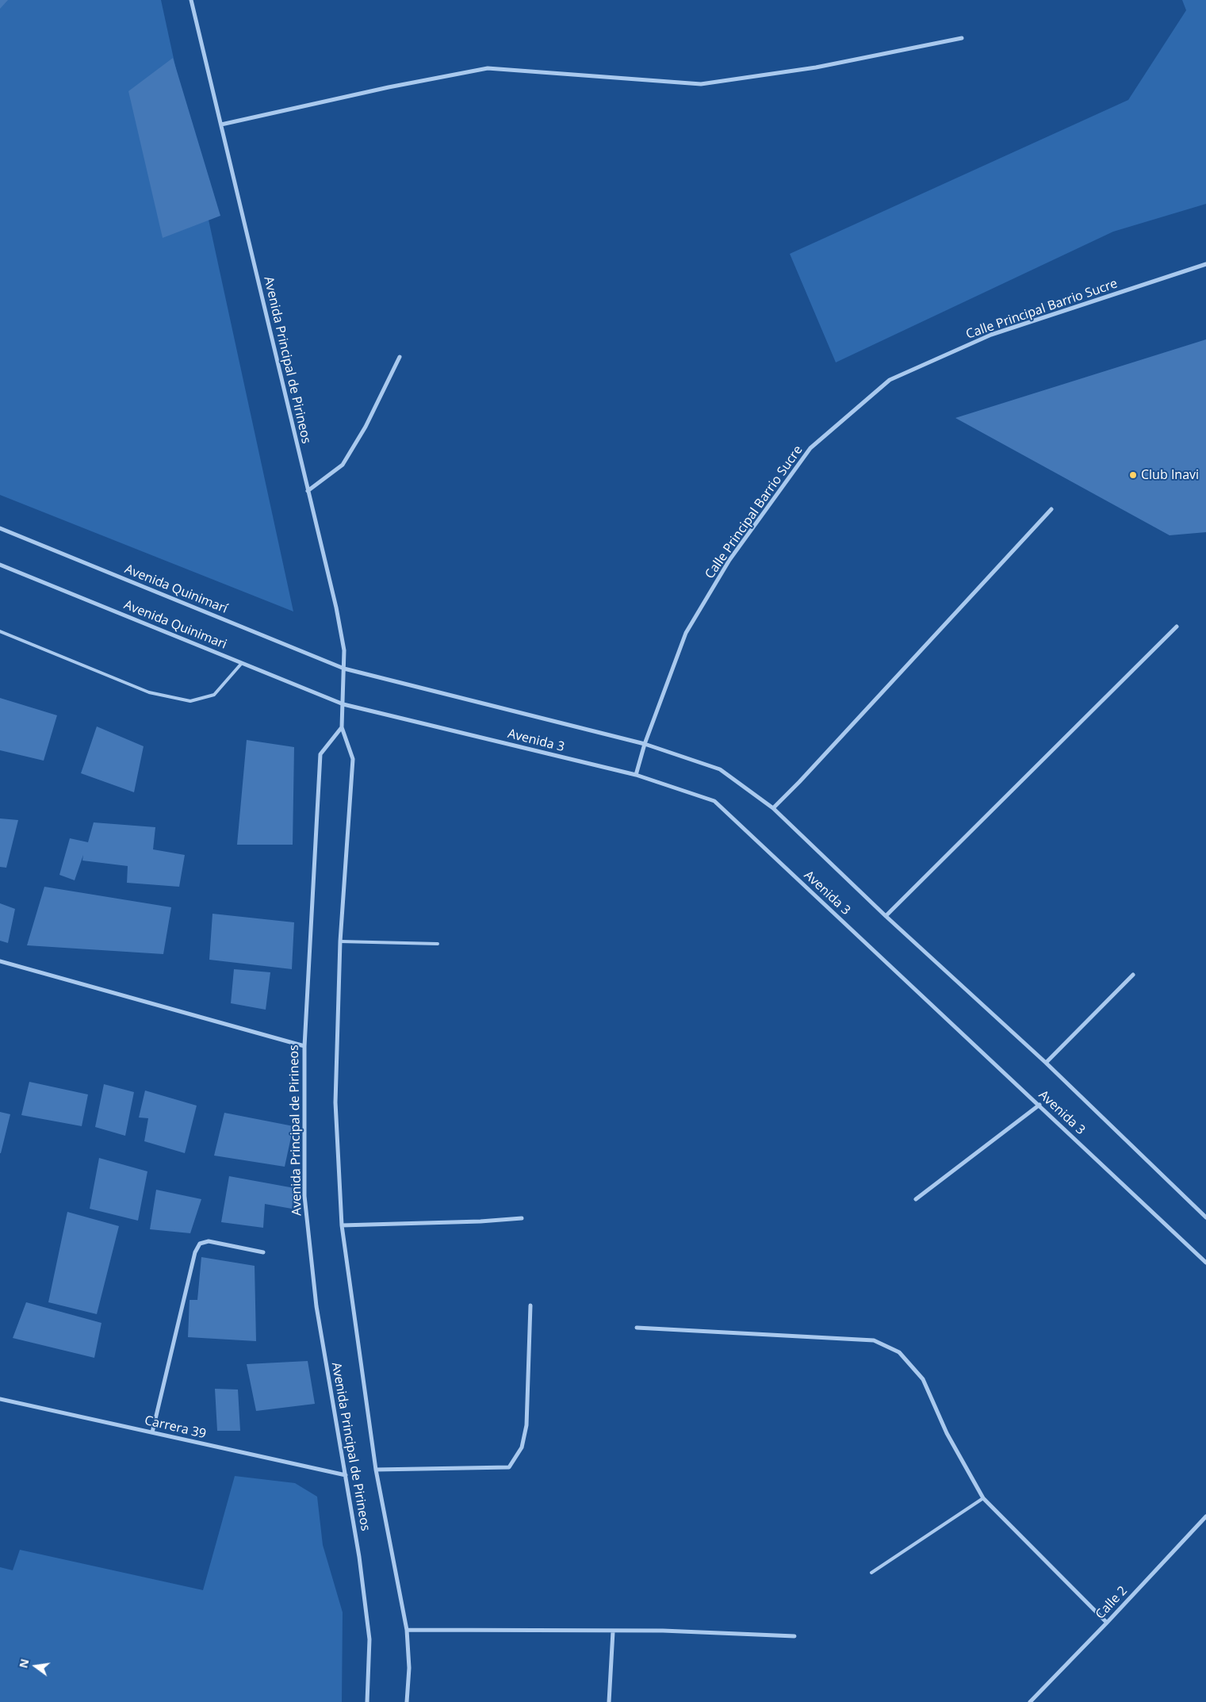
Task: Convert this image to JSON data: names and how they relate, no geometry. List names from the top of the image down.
{
  "streets": {
    "street": [
      "Calle Principal Barrio Sucre",
      "Avenida Principal de Pirineos",
      "Avenida Quinimarí",
      "Avenida Quinimari",
      "Avenida 3",
      "Carrera 39",
      "Calle 2"
    ]
  },
  "crossings": [
    ["Calle Principal Barrio Sucre", "Avenida 3"],
    ["Avenida Principal de Pirineos", "Avenida Quinimarí"],
    ["Avenida Principal de Pirineos", "Avenida Quinimari"],
    ["Avenida Principal de Pirineos", "Avenida 3"],
    ["Avenida Principal de Pirineos", "Carrera 39"],
    ["Avenida Quinimarí", "Avenida 3"],
    ["Avenida Quinimari", "Avenida 3"]
  ],
  "places": ["Club Inavi"],
  "north": "left"
}
